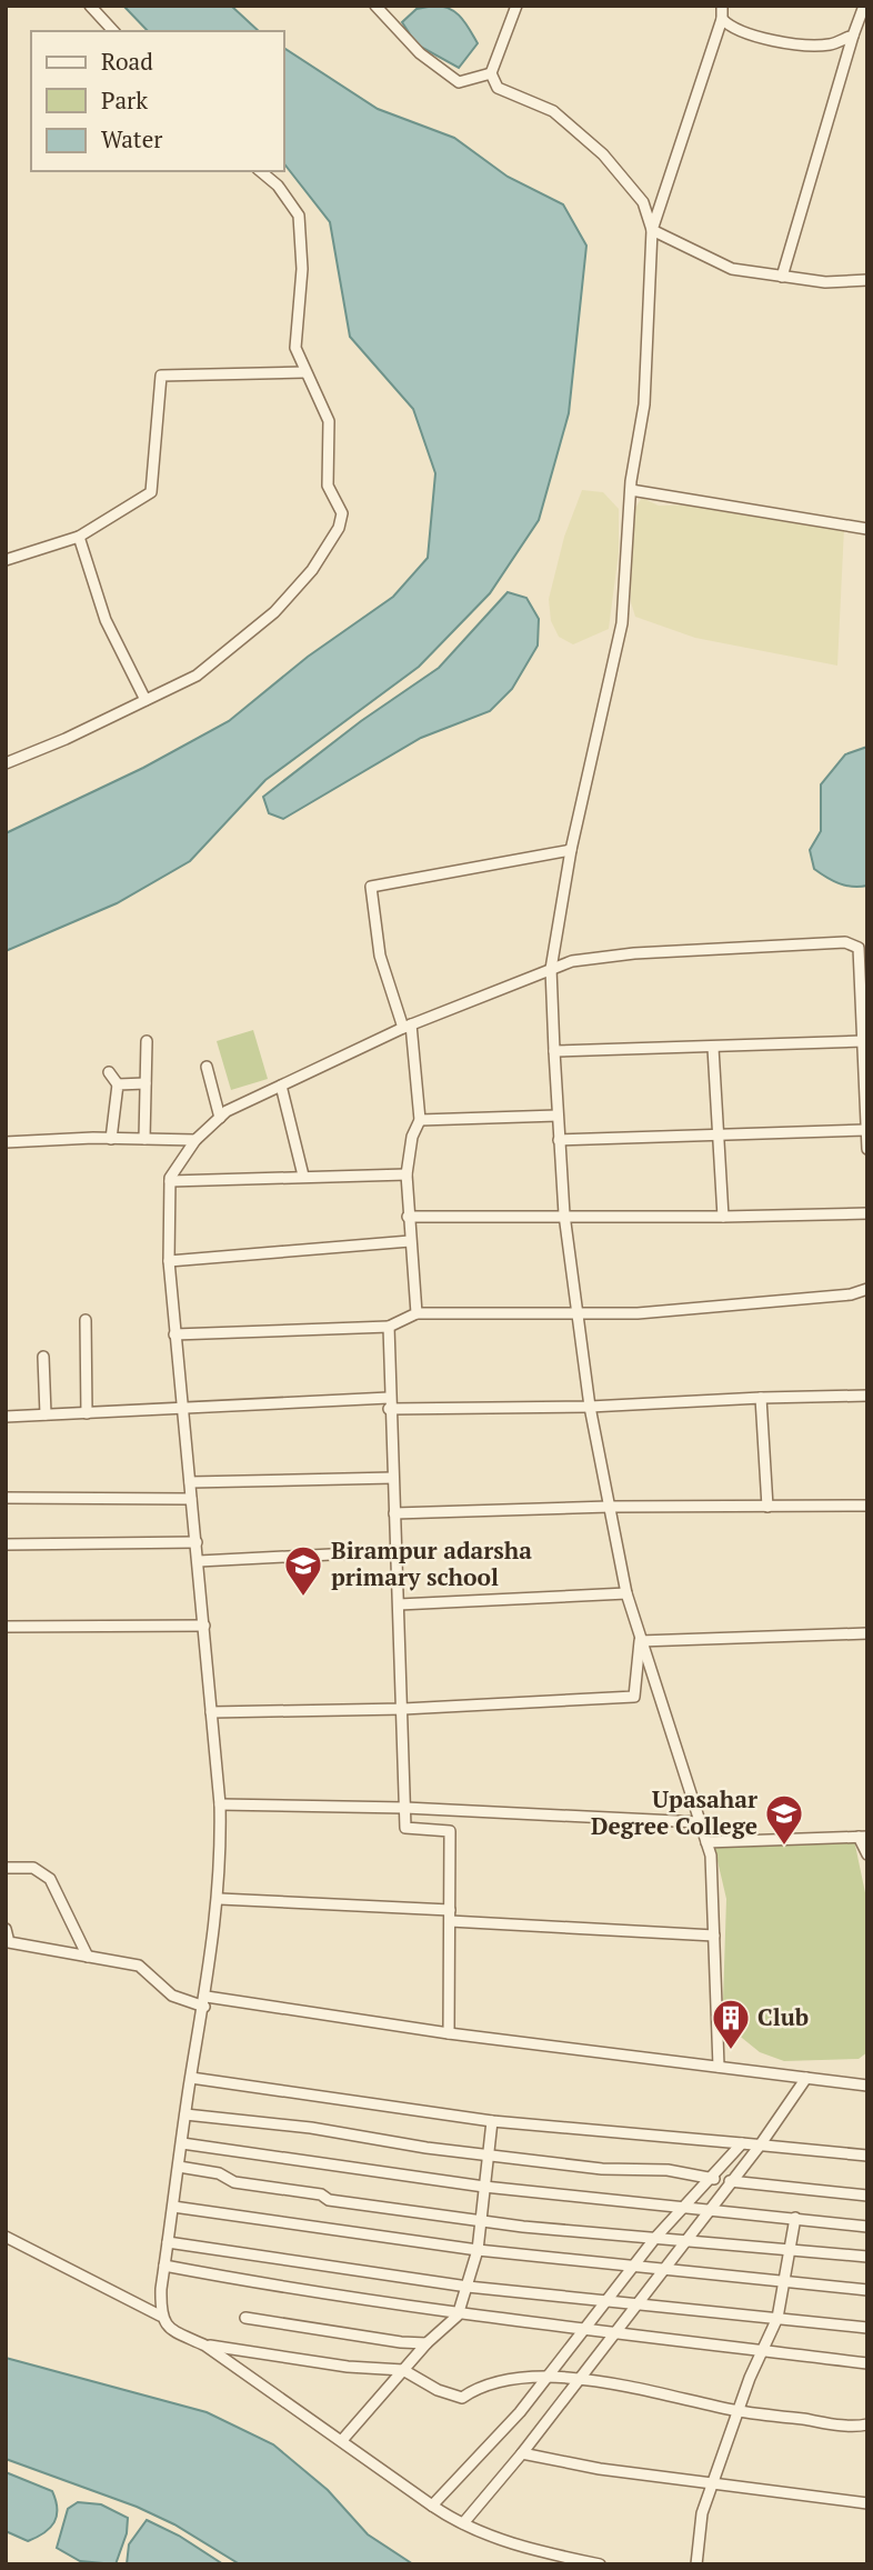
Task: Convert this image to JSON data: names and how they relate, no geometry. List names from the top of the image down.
{
  "places": {
    "school or university": ["Birampur adarsha primary school", "Upasahar Degree College"],
    "building": ["Club"]
  },
  "legend": ["Road", "Park", "Water"]
}
